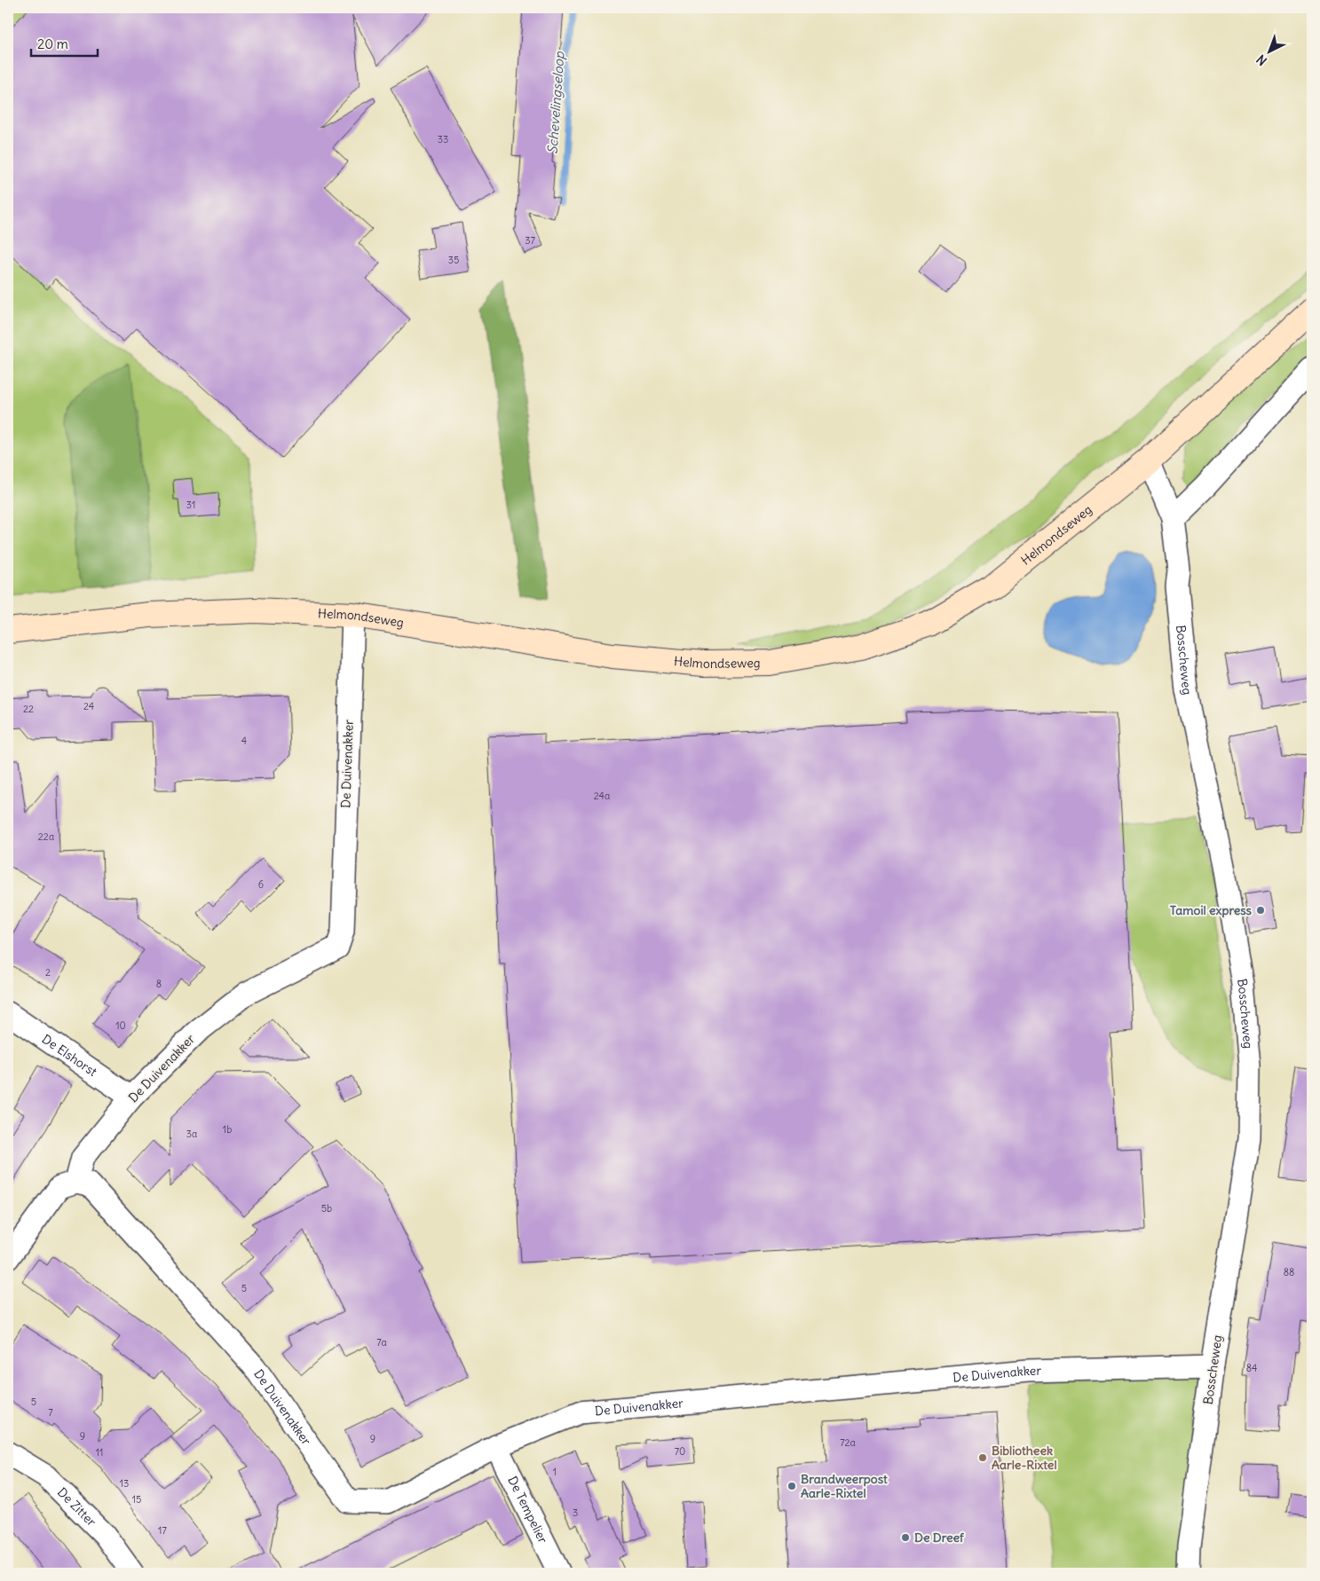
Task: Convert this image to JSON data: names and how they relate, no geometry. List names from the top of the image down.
{
  "streets": {
    "street": [
      "Helmondseweg",
      "Bosscheweg",
      "De Duivenakker",
      "De Elshorst",
      "De Zitter",
      "De Tempelier"
    ]
  },
  "crossings": [
    ["Helmondseweg", "Bosscheweg"],
    ["Helmondseweg", "De Duivenakker"],
    ["Bosscheweg", "De Duivenakker"],
    ["De Duivenakker", "De Elshorst"],
    ["De Duivenakker", "De Tempelier"]
  ],
  "water": ["Schevelingseloop"],
  "places": [
    "Tamoil express",
    "Bibliotheek Aarle-Rixtel",
    "Brandweerpost Aarle-Rixtel",
    "De Dreef"
  ],
  "house_numbers": [
    "33",
    "37",
    "35",
    "31",
    "24",
    "22",
    "4",
    "24a",
    "22a",
    "6",
    "2",
    "8",
    "10",
    "1b",
    "3a",
    "5b",
    "88",
    "5",
    "7a",
    "84",
    "5",
    "7",
    "9",
    "9",
    "72a",
    "70",
    "11",
    "1",
    "13",
    "15",
    "3",
    "17"
  ],
  "scale_bar": "20 m",
  "north": "bottom left"
}
